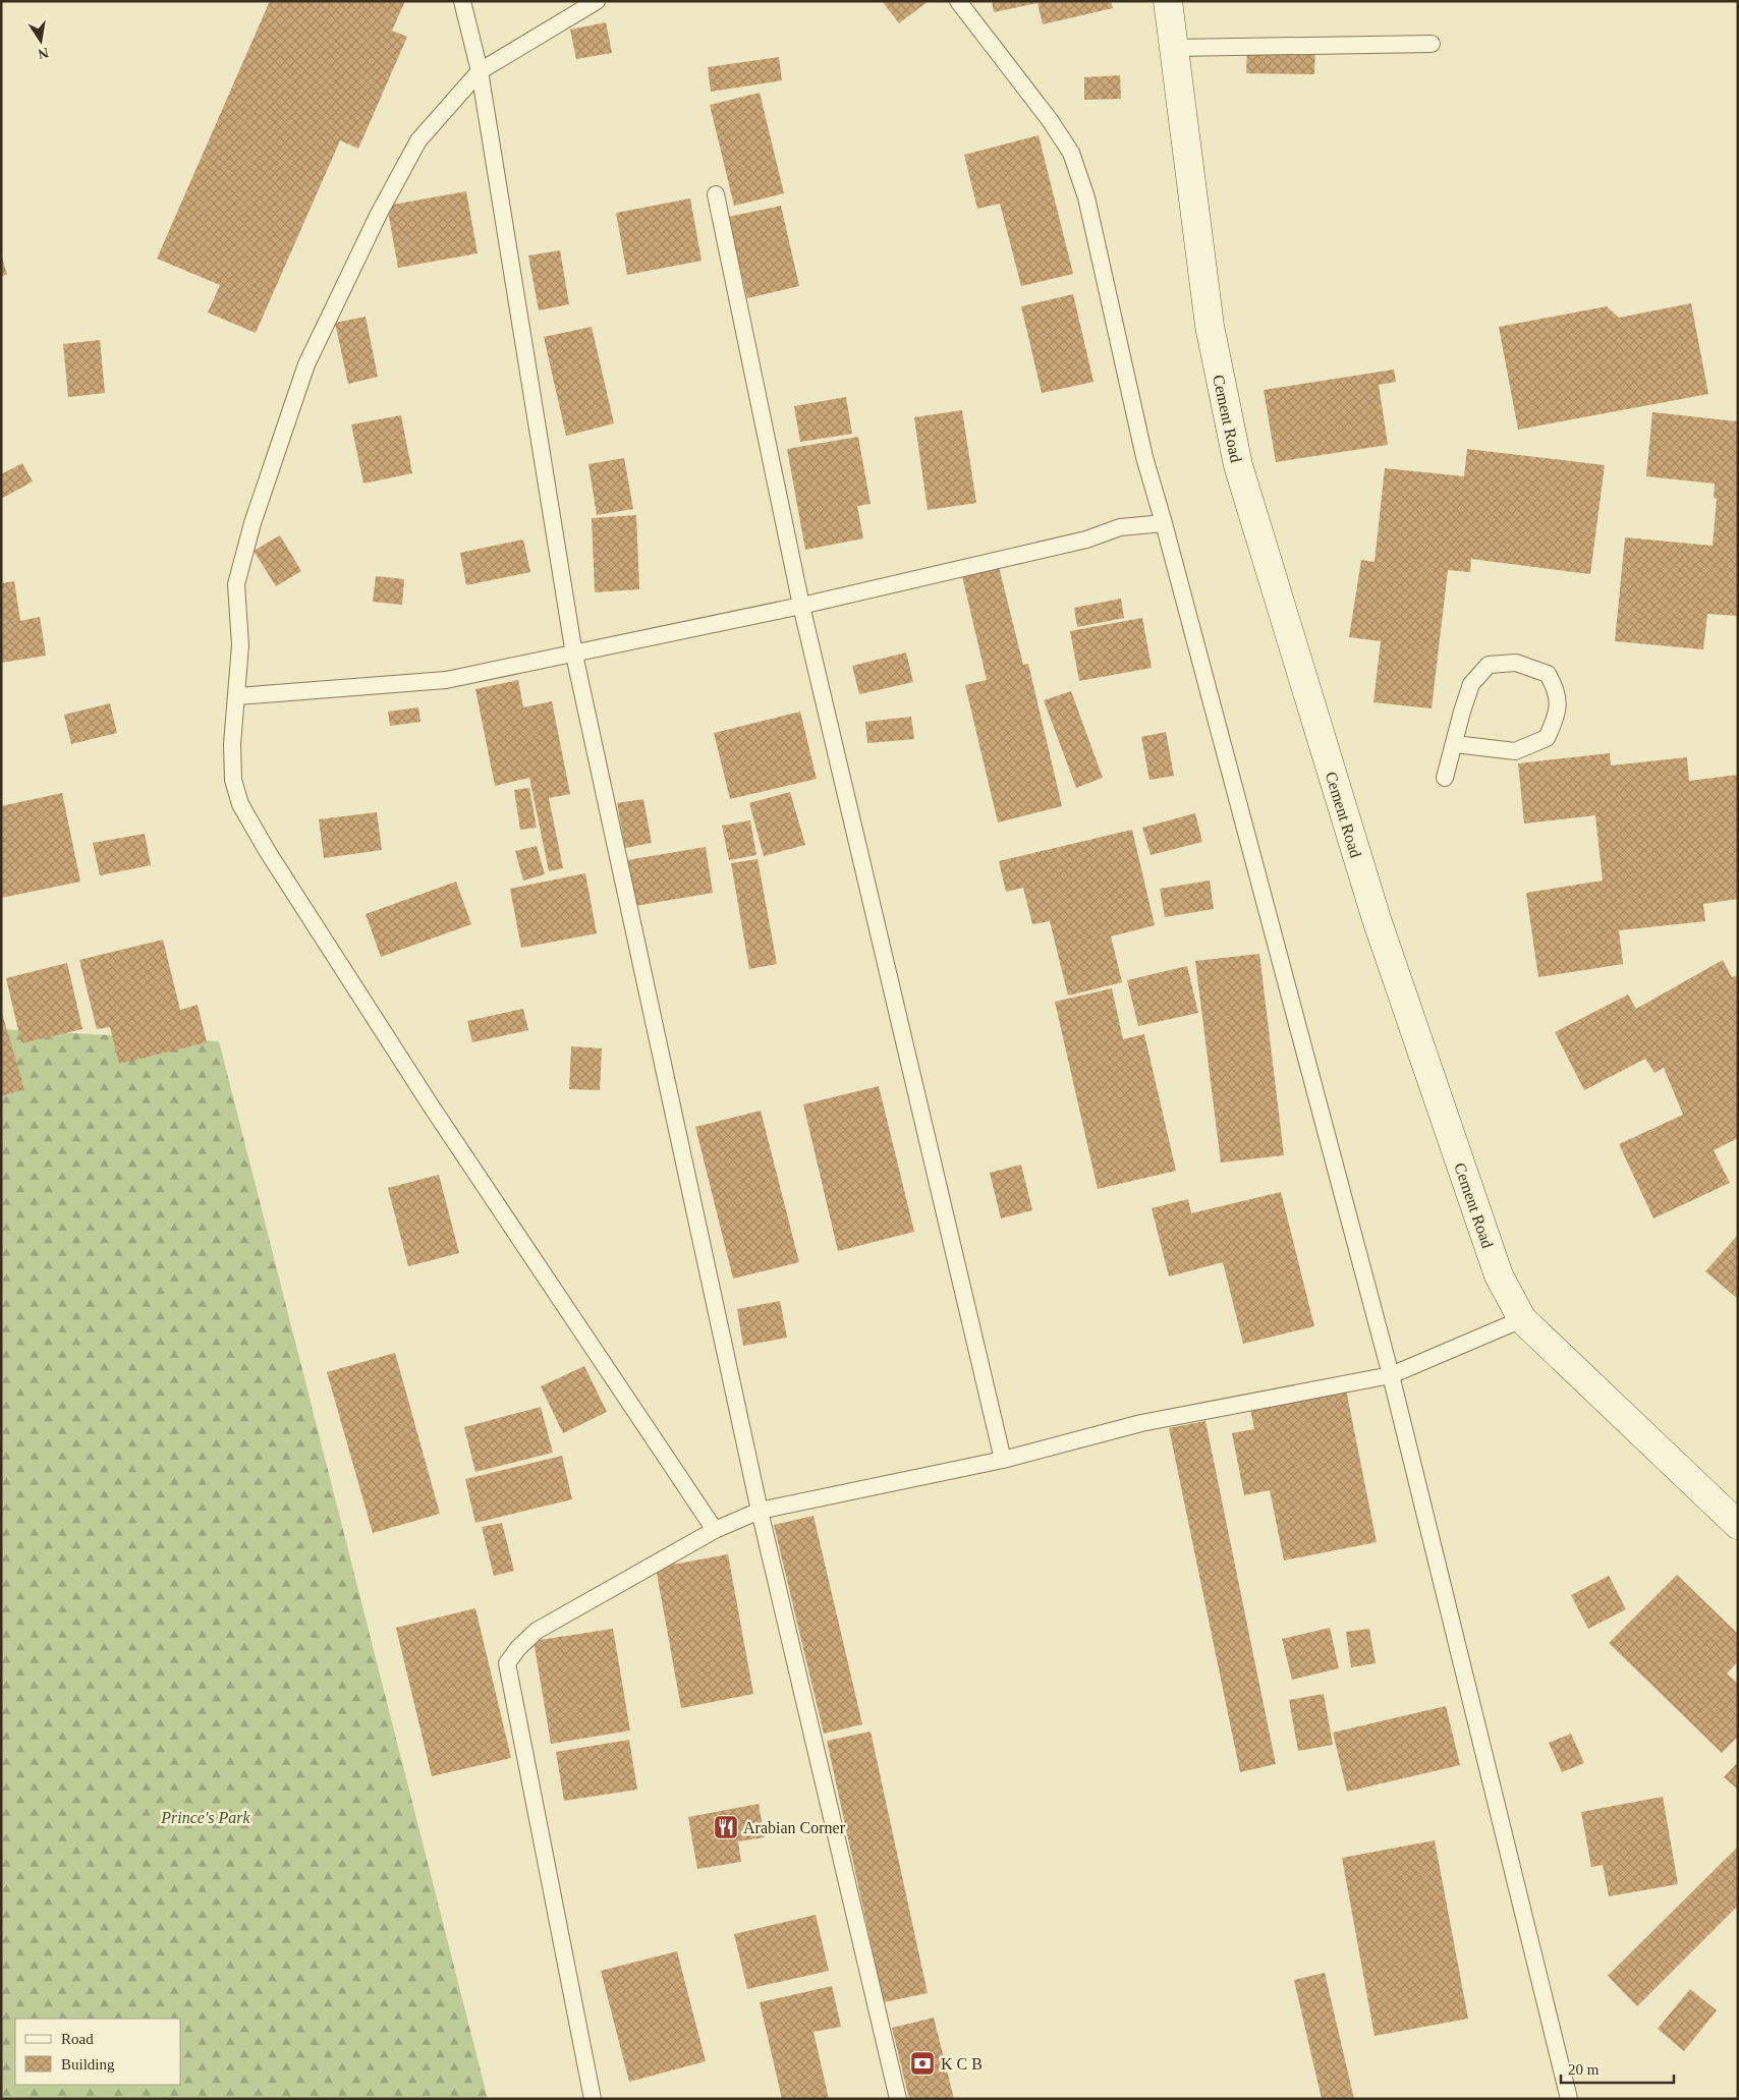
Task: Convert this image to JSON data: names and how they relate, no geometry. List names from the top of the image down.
{
  "streets": {
    "main road": ["Cement Road"]
  },
  "parks": ["Prince's Park"],
  "places": {
    "restaurant": ["Arabian Corner"],
    "bank": ["K C B"]
  },
  "legend": ["Road", "Building"],
  "scale_bar": "20 m",
  "north": "bottom"
}
